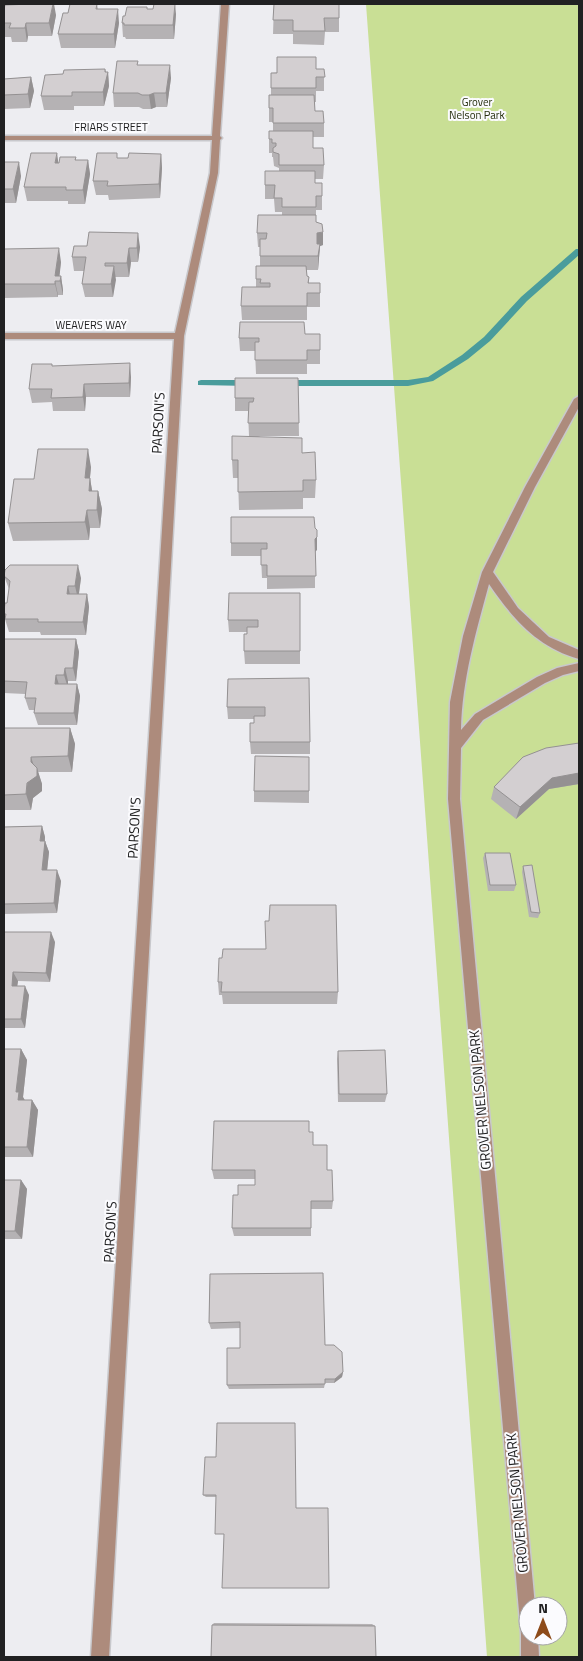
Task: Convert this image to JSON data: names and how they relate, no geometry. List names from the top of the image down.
{
  "streets": {
    "street": [
      "FRIARS STREET",
      "WEAVERS WAY",
      "PARSON'S",
      "GROVER NELSON PARK"
    ]
  },
  "crossings": [
    ["FRIARS STREET", "PARSON'S"],
    ["WEAVERS WAY", "PARSON'S"]
  ],
  "parks": ["Grover Nelson Park"],
  "north": "top"
}
